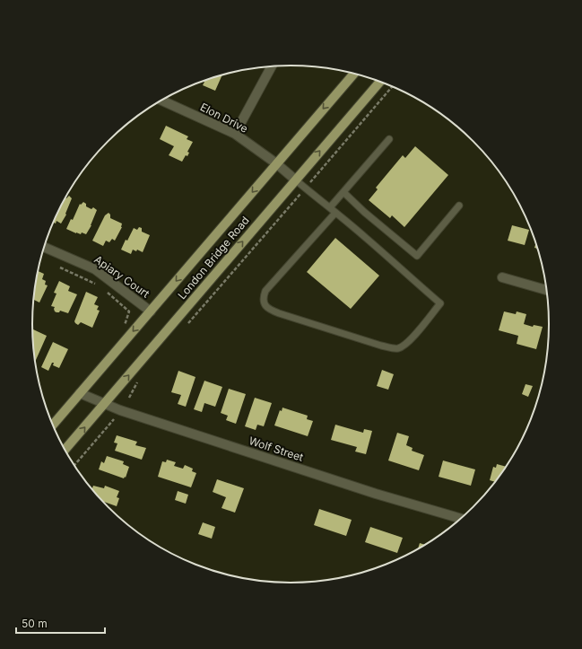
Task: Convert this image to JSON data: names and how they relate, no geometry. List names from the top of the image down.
{
  "streets": {
    "main road": ["London Bridge Road"],
    "street": ["Elon Drive", "Apiary Court", "Wolf Street"]
  },
  "crossings": [
    ["Elon Drive", "London Bridge Road"],
    ["London Bridge Road", "Apiary Court"],
    ["London Bridge Road", "Wolf Street"]
  ],
  "scale_bar": "50 m"
}
